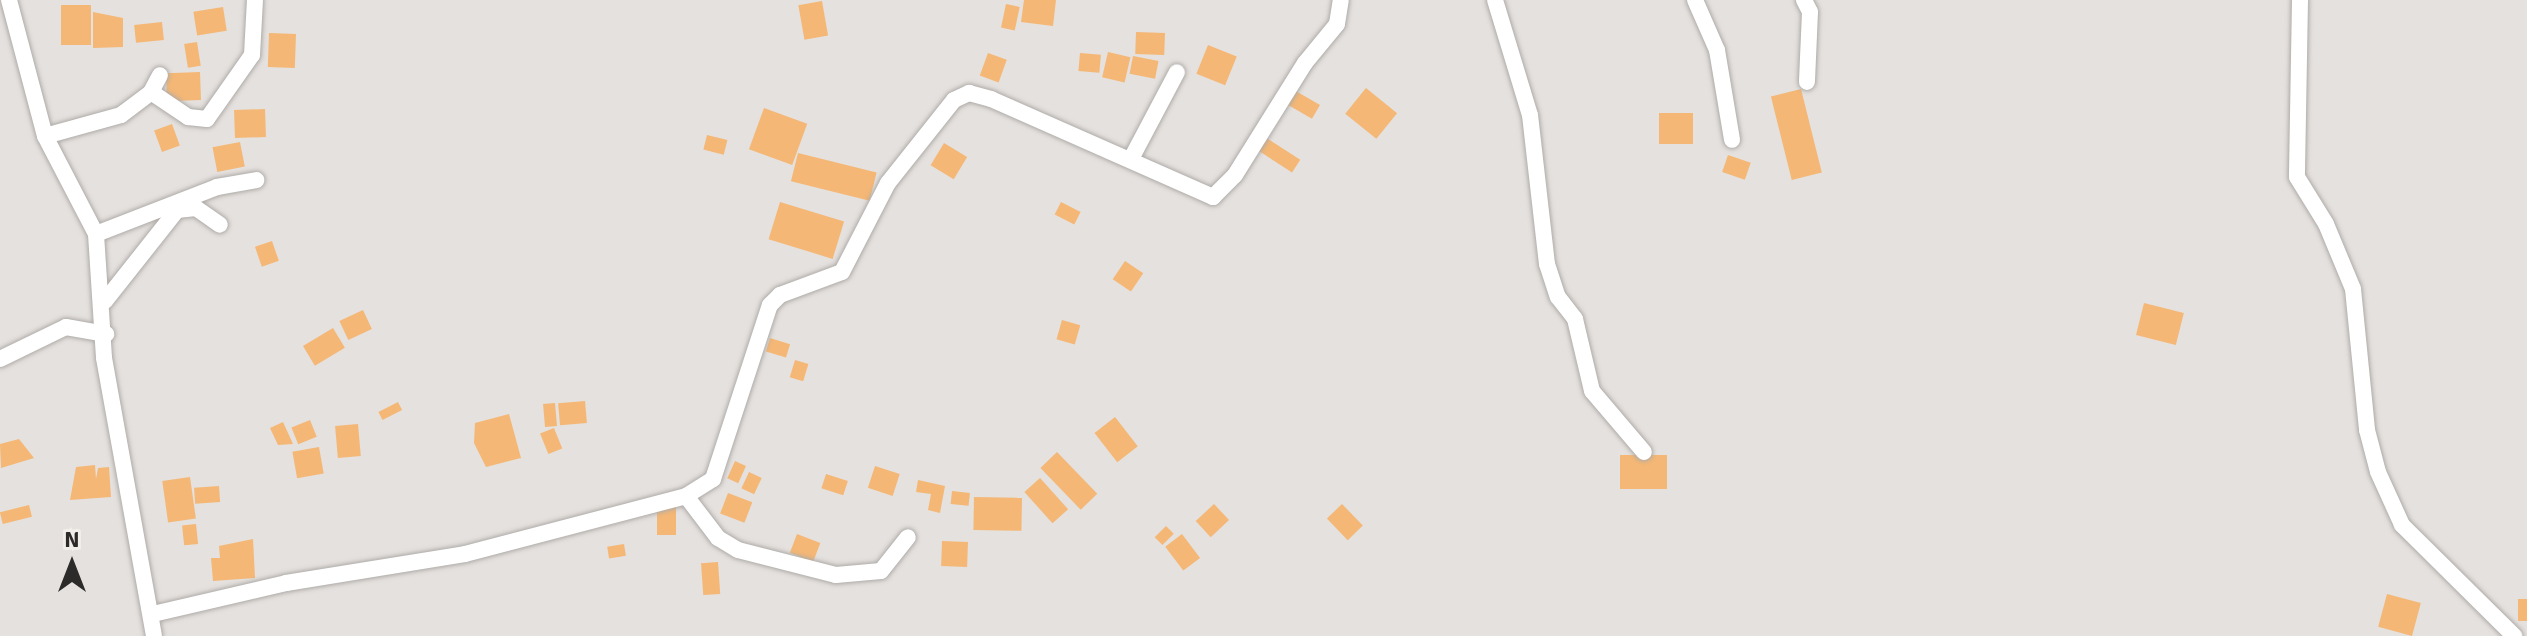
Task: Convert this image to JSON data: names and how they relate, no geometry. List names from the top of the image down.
{
  "north": "top"
}
